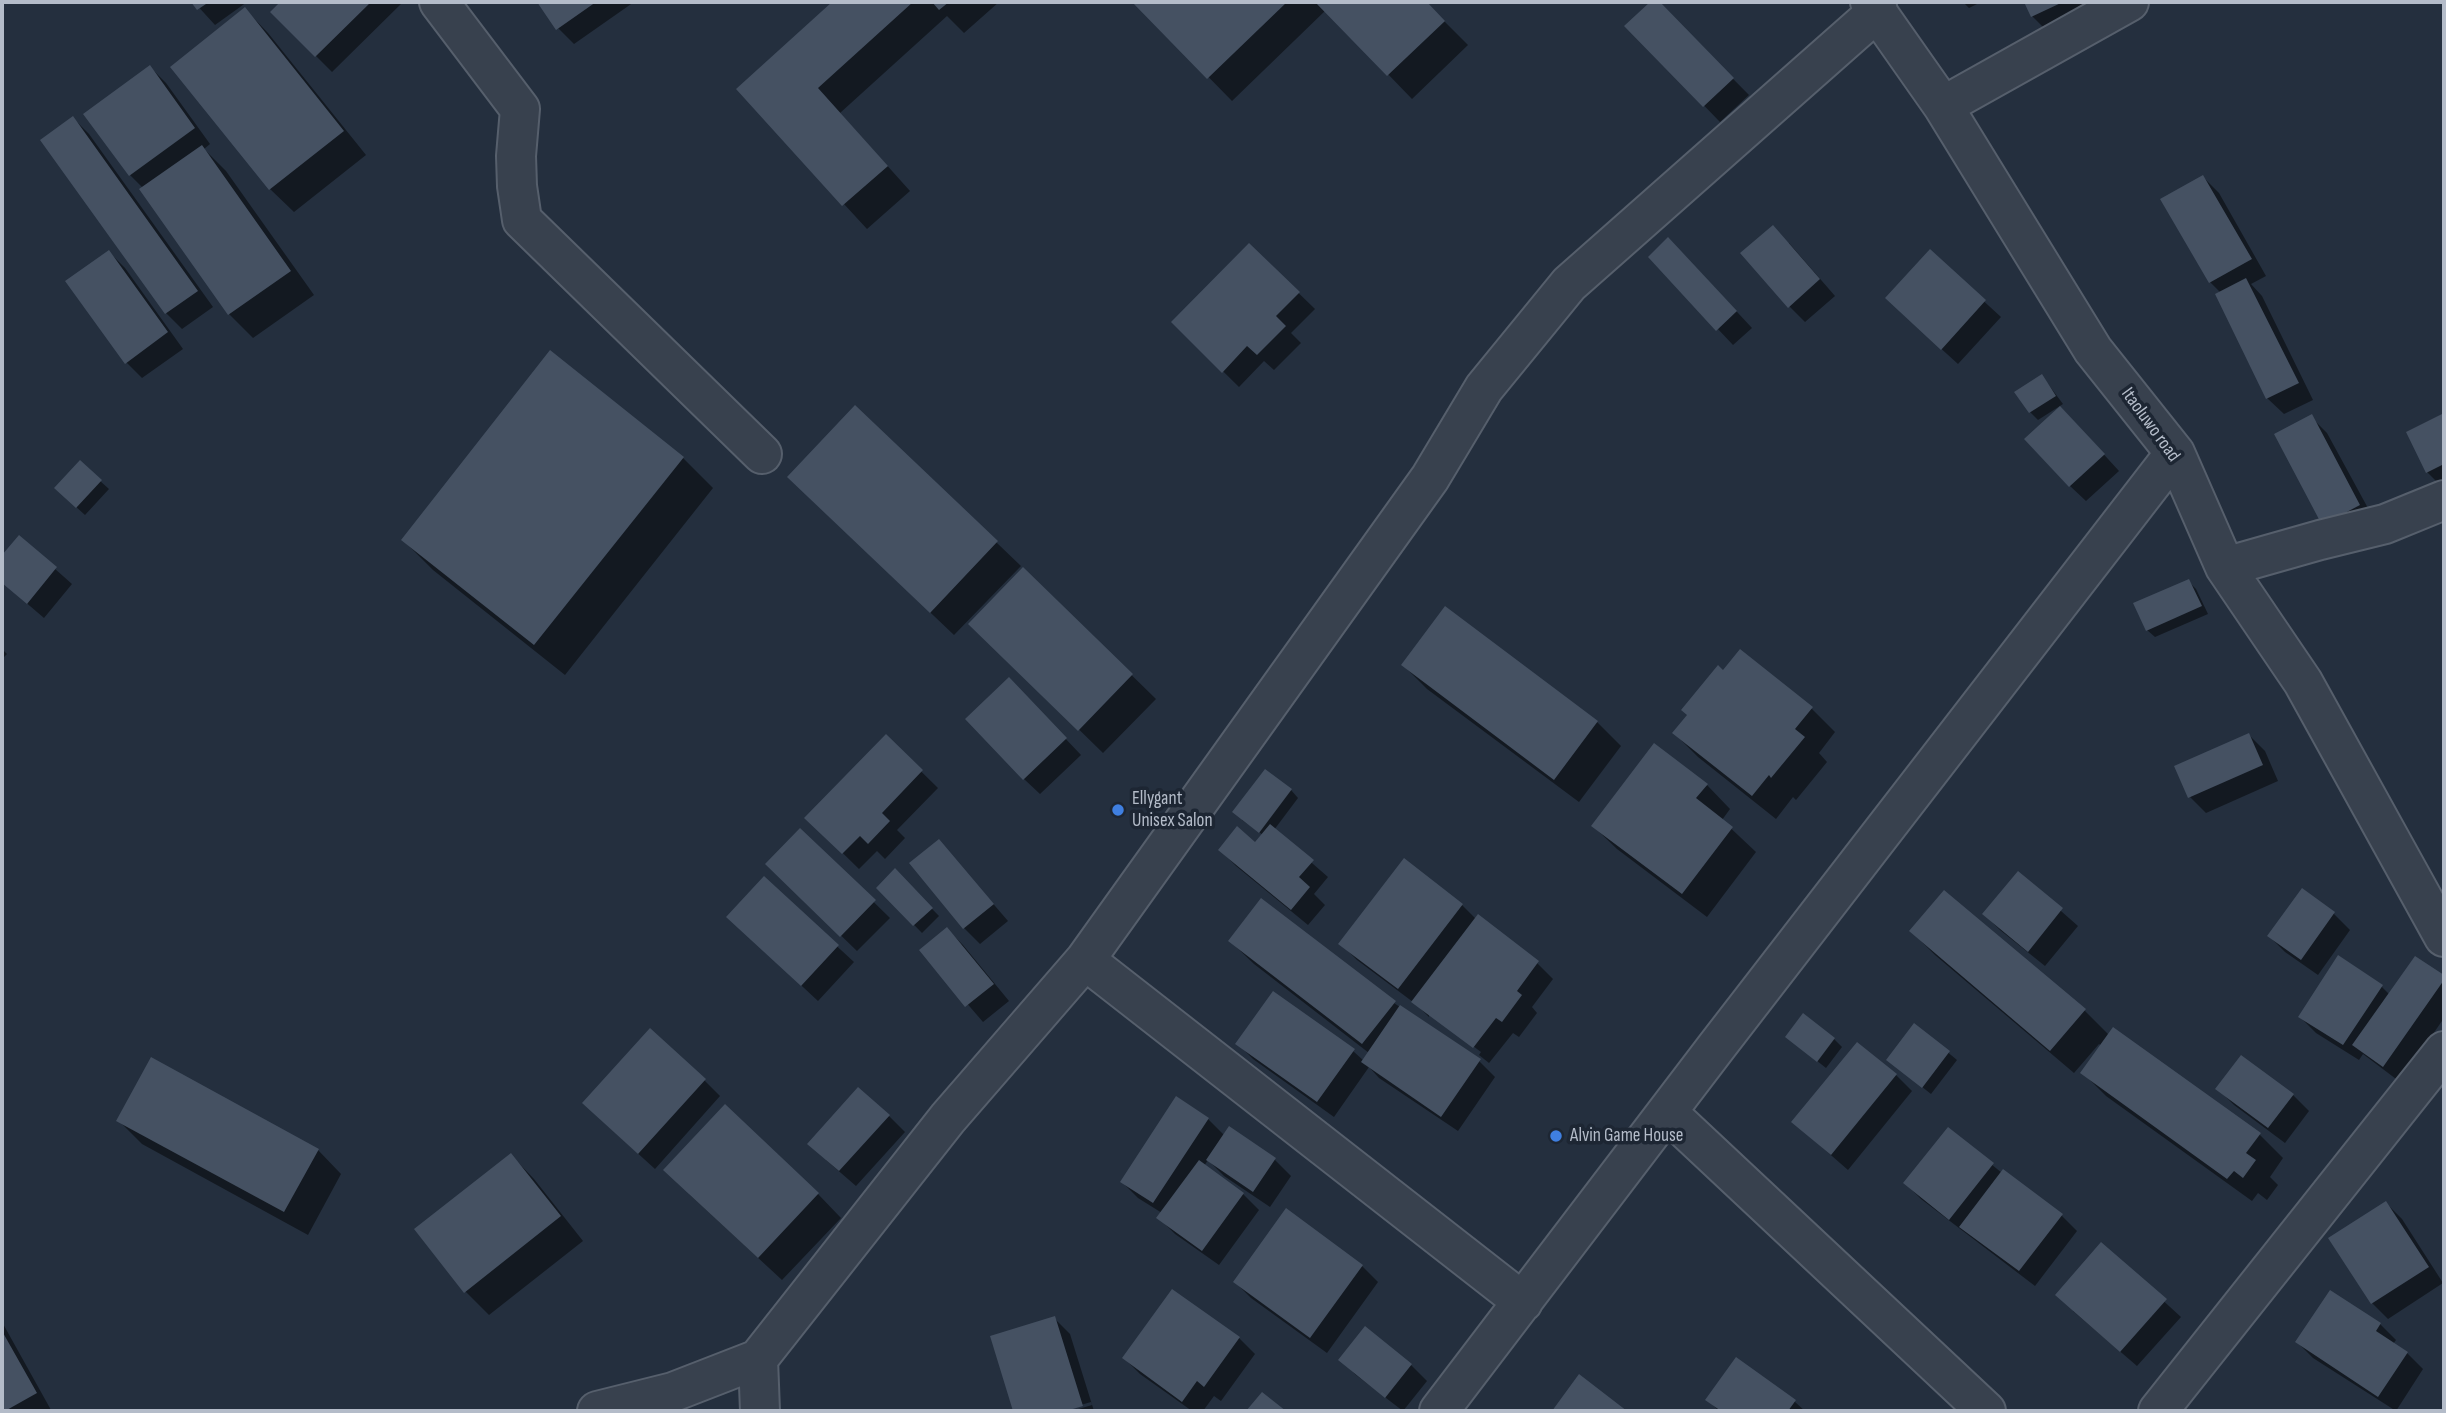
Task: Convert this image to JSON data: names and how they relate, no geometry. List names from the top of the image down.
{
  "streets": {
    "street": ["Itaoluwo road"]
  },
  "places": ["Ellygant Unisex Salon", "Alvin Game House"]
}
